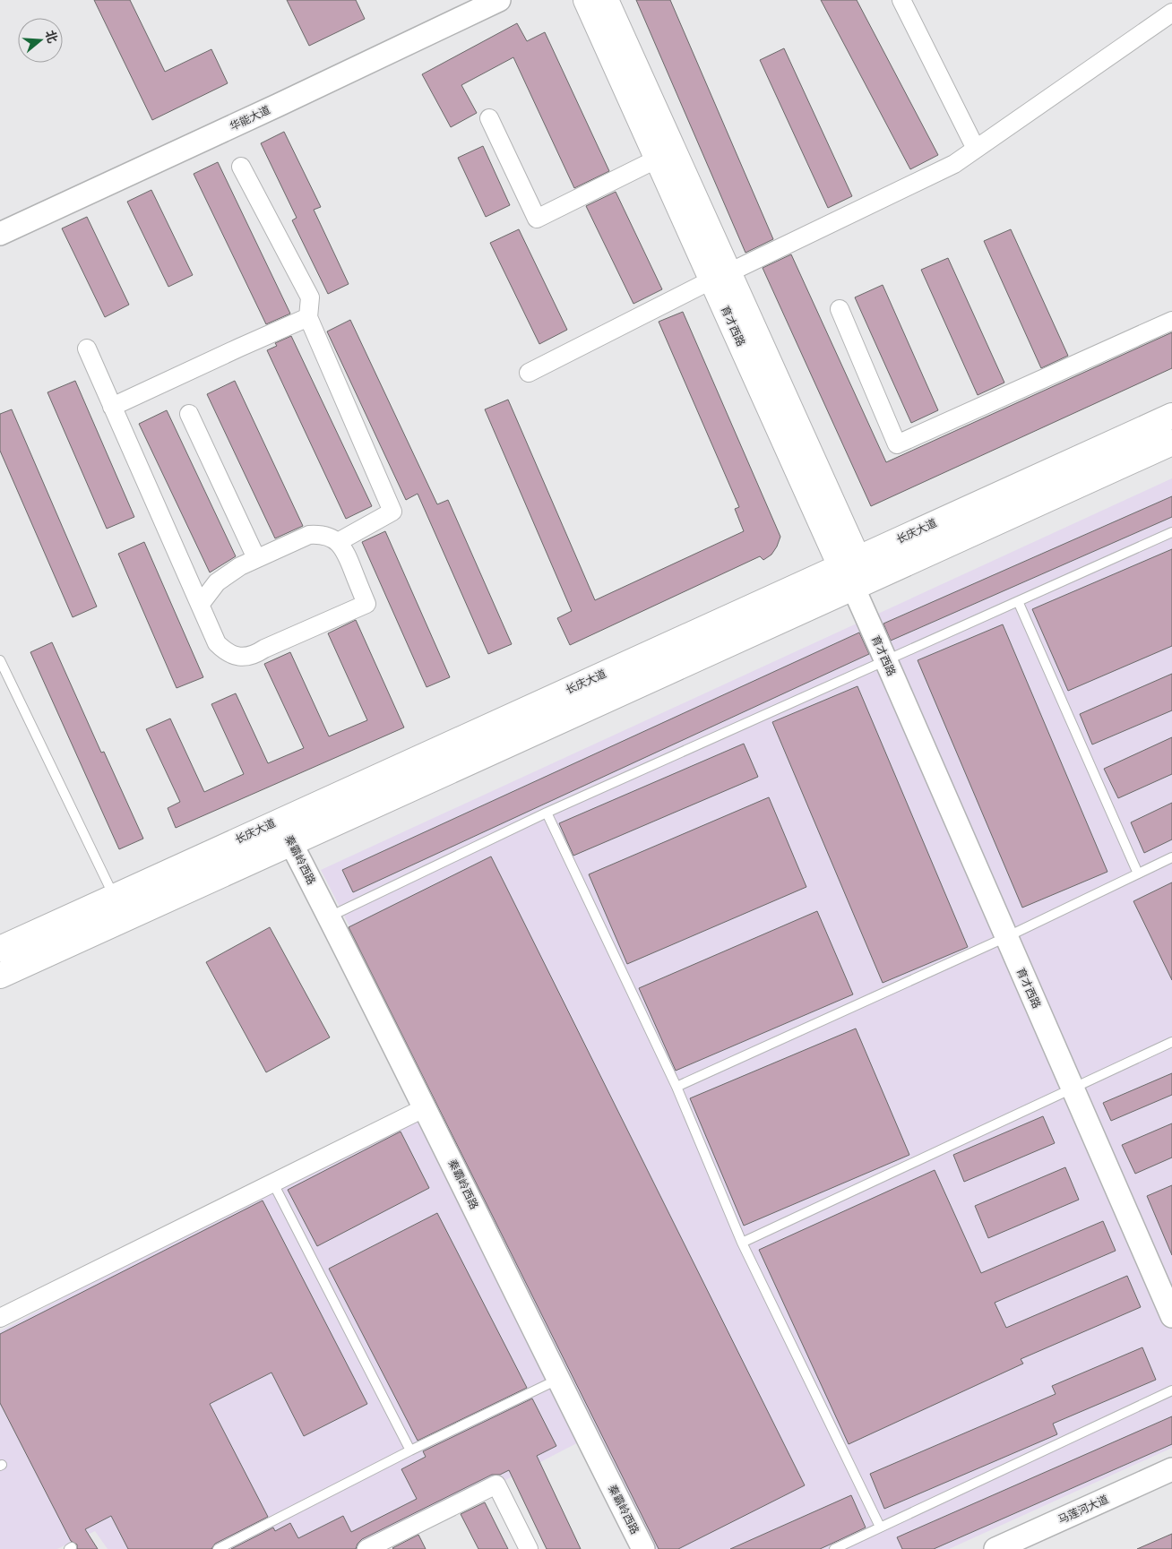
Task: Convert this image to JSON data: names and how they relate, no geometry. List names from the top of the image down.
{
  "streets": {
    "main road": ["育才西路", "长庆大道"],
    "street": ["华能大道", "秦霸岭西路", "马莲河大道"]
  },
  "crossings": [
    ["育才西路", "长庆大道"],
    ["长庆大道", "秦霸岭西路"]
  ],
  "north": "right"
}
